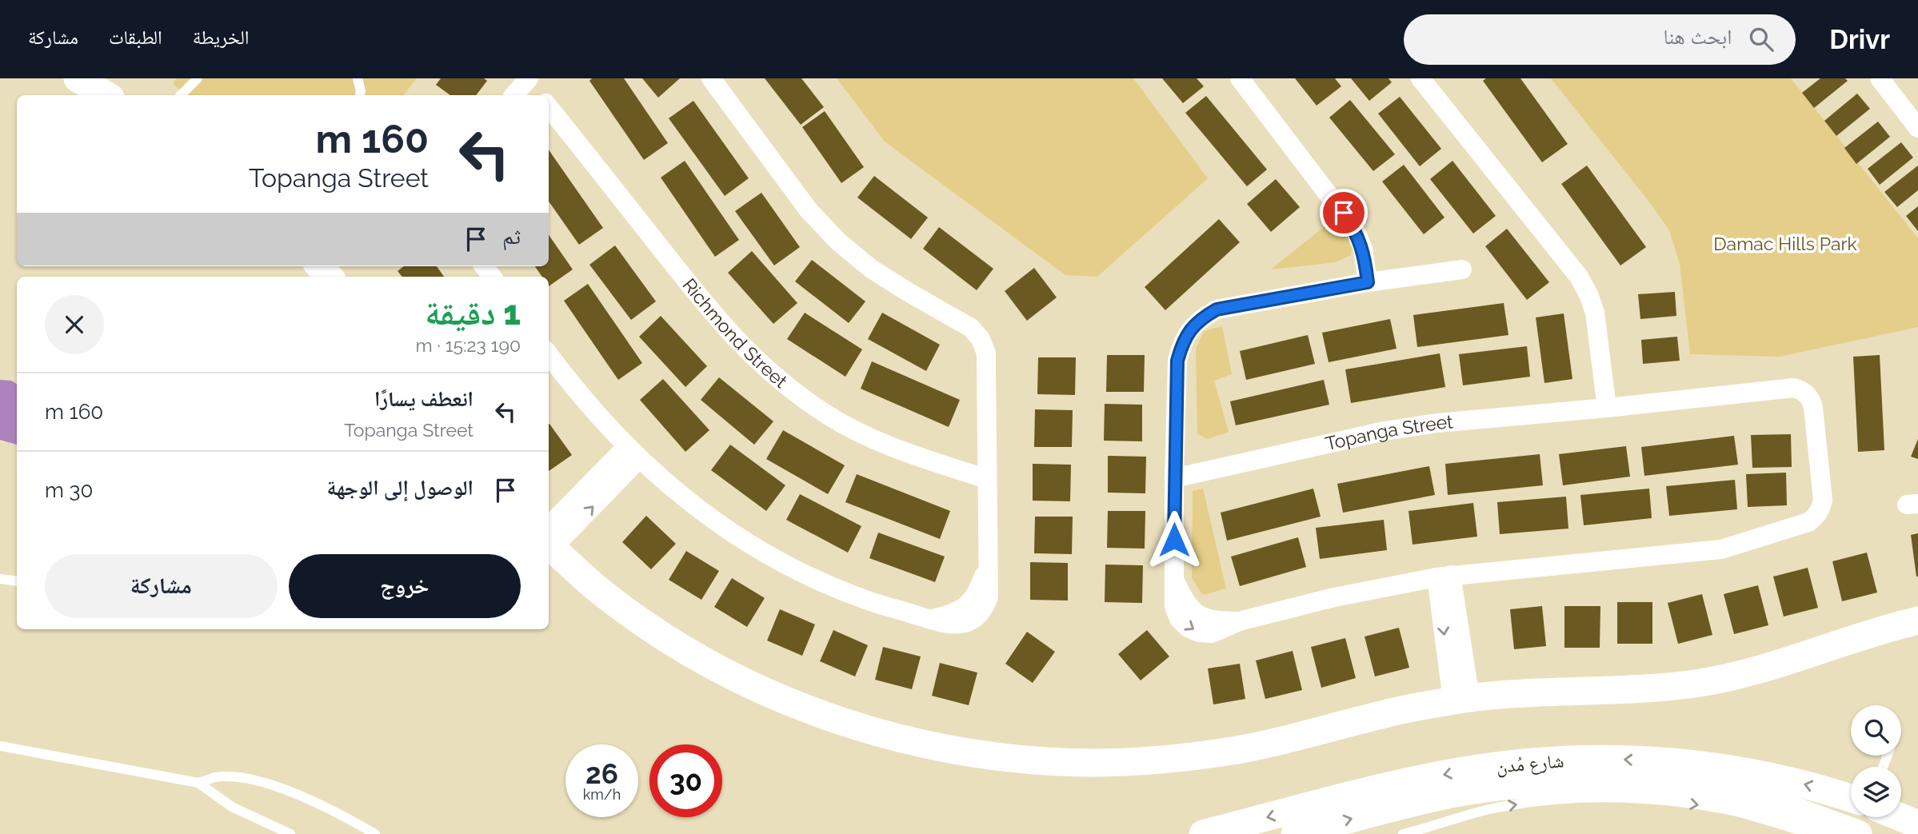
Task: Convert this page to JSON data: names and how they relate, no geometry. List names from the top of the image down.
{
  "streets": {
    "street": ["Richmond Street", "Topanga Street", "شارع مُدن"]
  },
  "parks": ["Damac Hills Park"],
  "page": {
    "header": "Drivr",
    "search": "ابحث هنا",
    "nav": ["الخريطة", "الطبقات", "مشاركة"],
    "turn": ["160 m", "Topanga Street"],
    "then": "ثم",
    "heading": ["1 دقيقة", "190 m · 15:23"],
    "list": [
      {
        "name": "انعطف يسارًا",
        "note": "Topanga Street",
        "value": "160 m"
      },
      {
        "name": "الوصول إلى الوجهة",
        "value": "30 m"
      }
    ],
    "buttons": ["خروج", "مشاركة"],
    "speed": "26 km/h",
    "limit": "30"
  }
}
